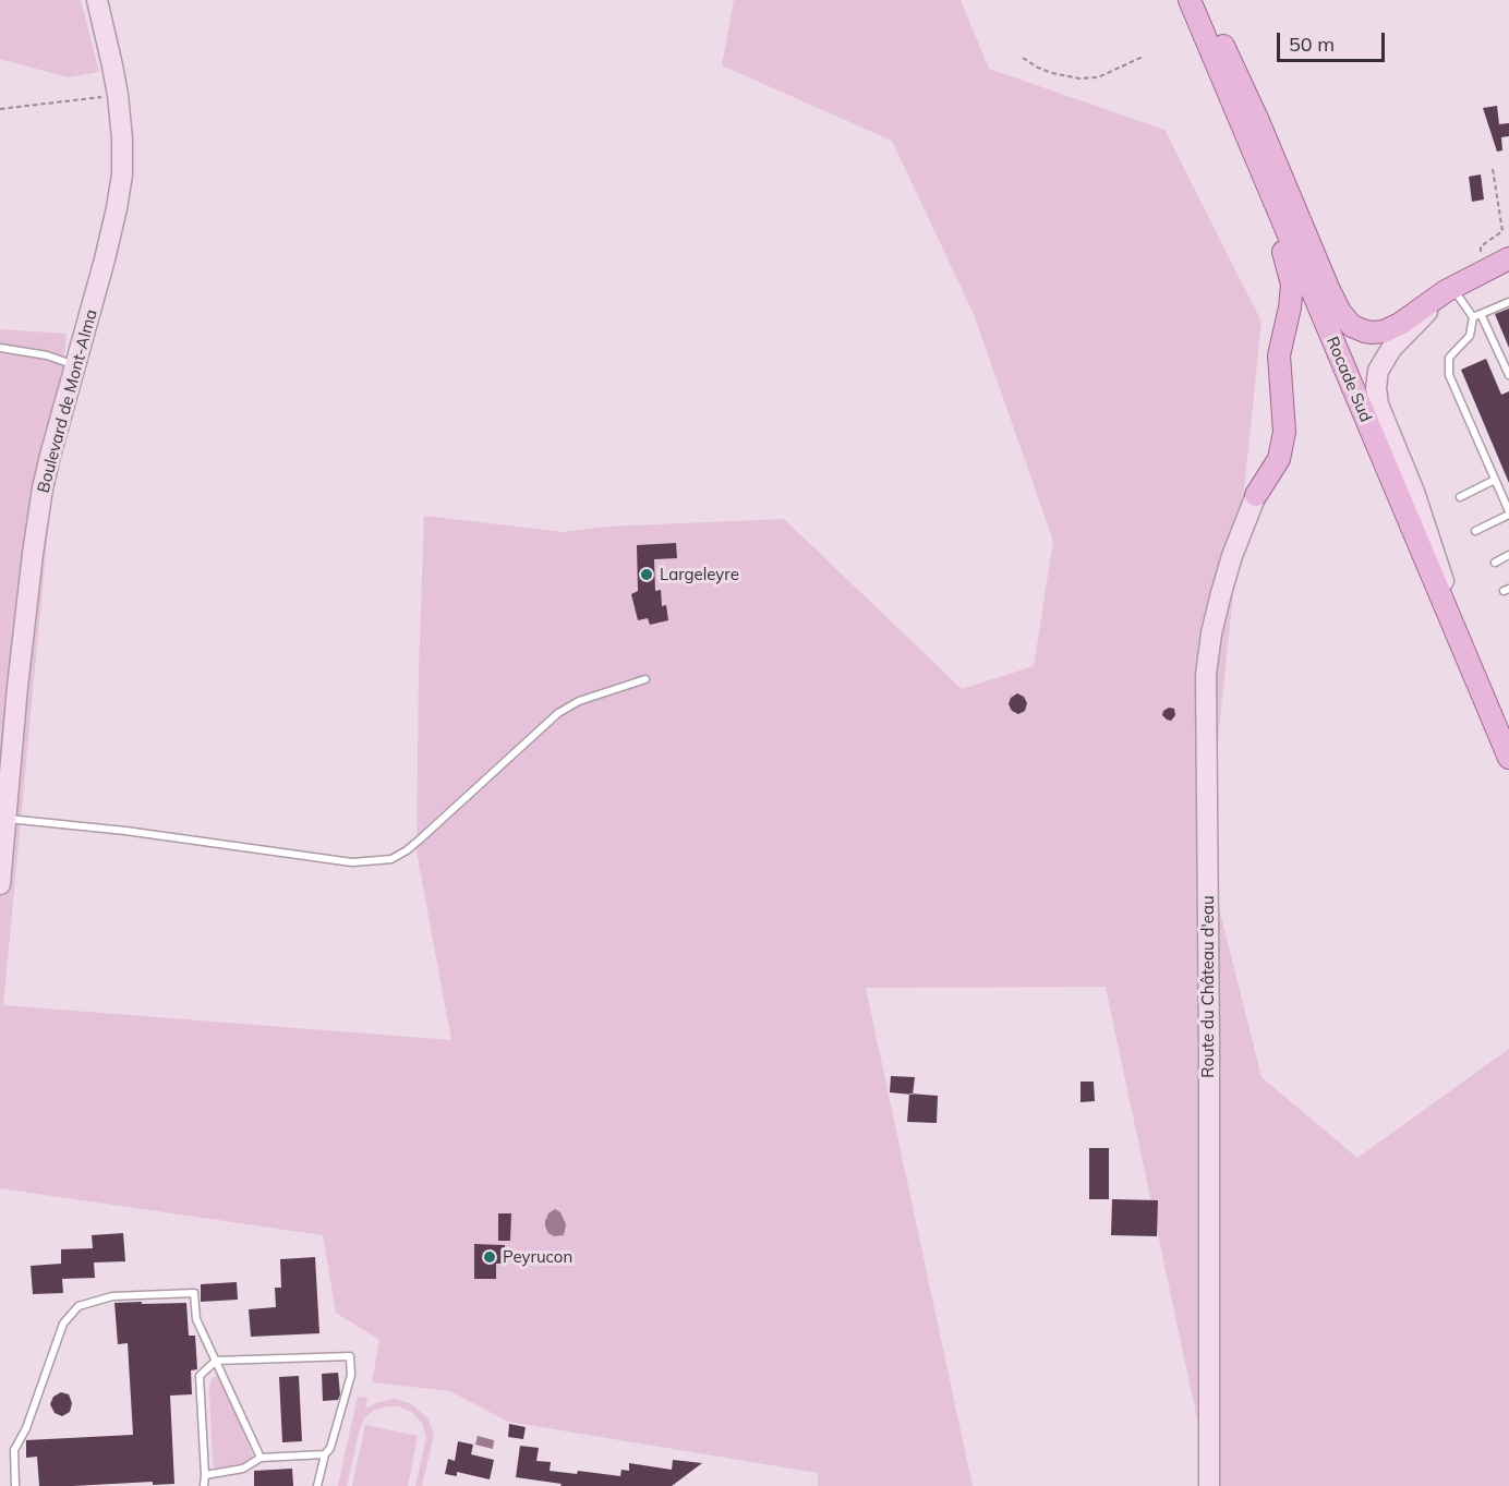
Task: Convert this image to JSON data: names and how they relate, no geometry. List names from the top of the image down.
{
  "streets": {
    "main road": ["Rocade Sud"],
    "street": ["Boulevard de Mont-Alma", "Route du Château d'eau"]
  },
  "places": ["Largeleyre", "Peyrucon"],
  "scale_bar": "50 m"
}
